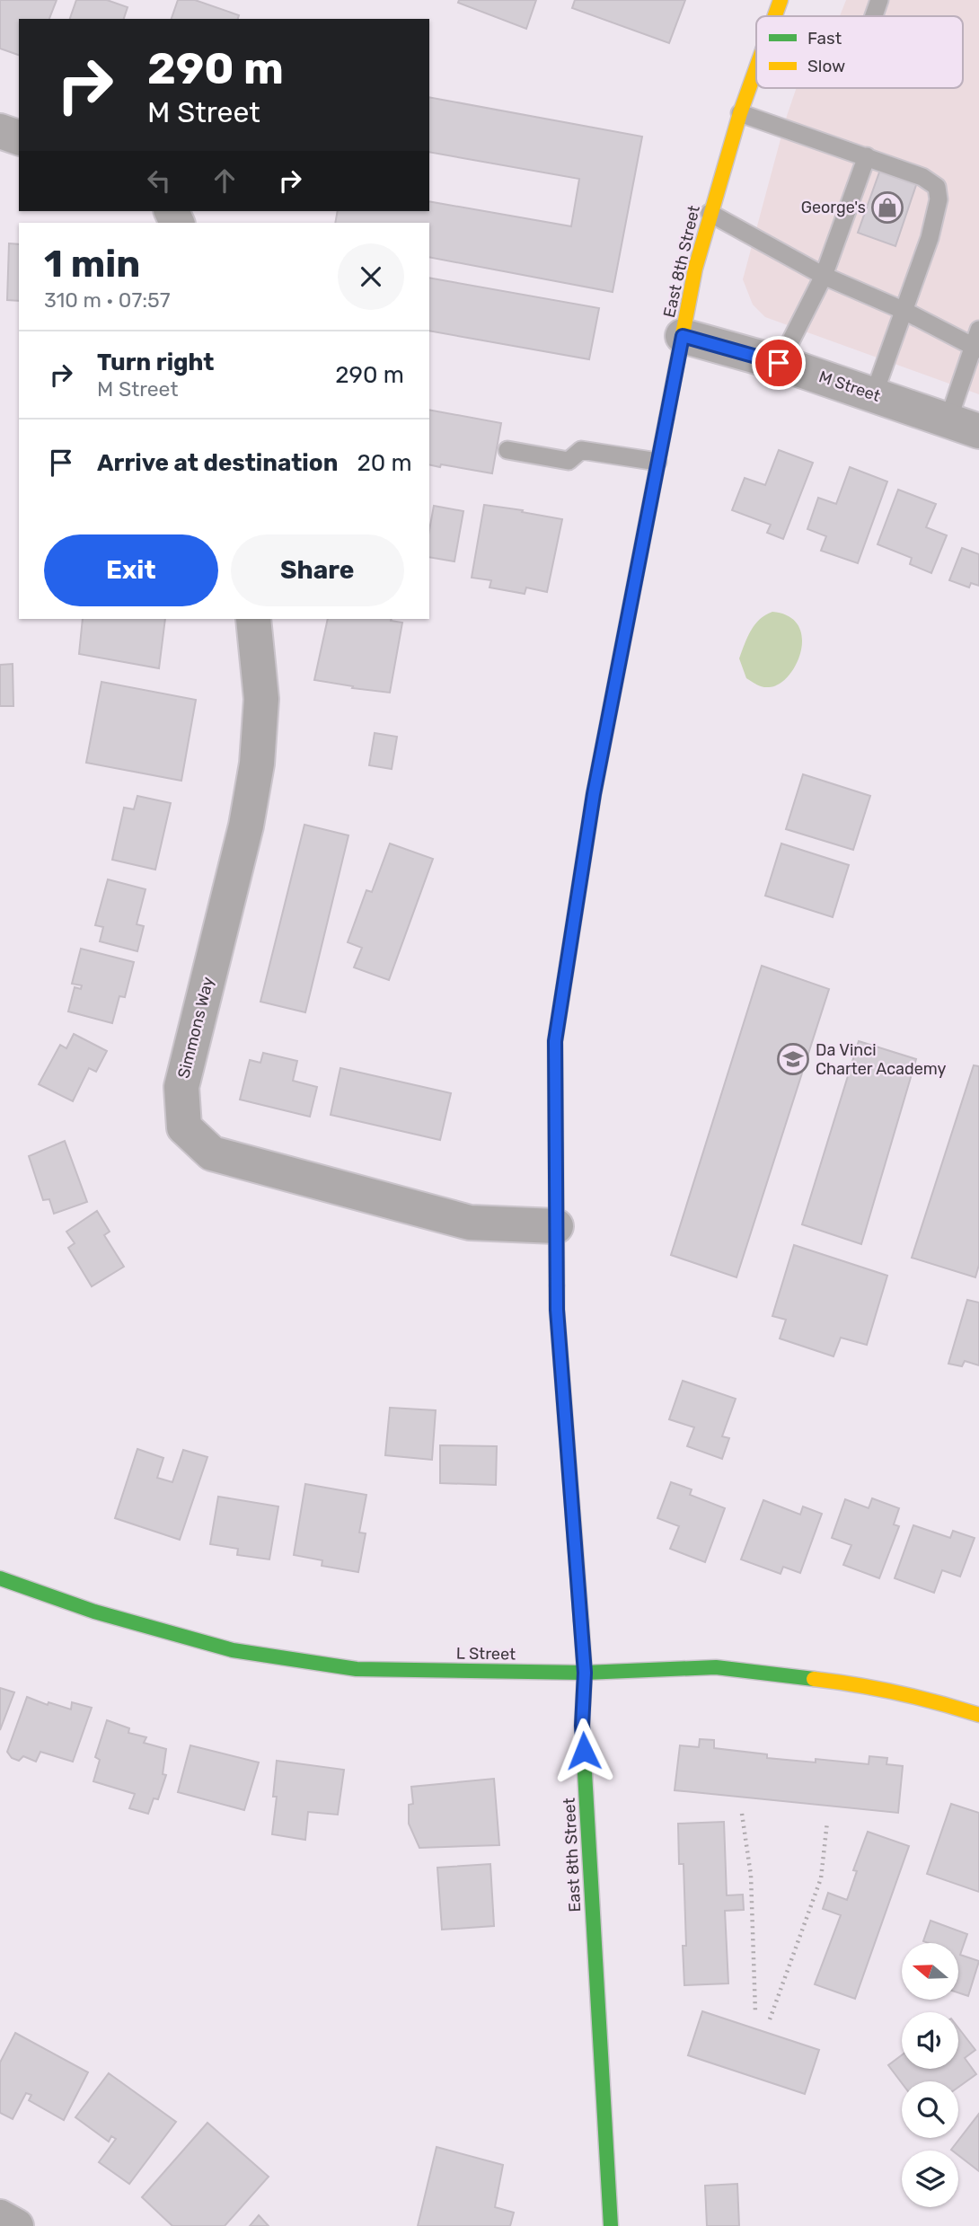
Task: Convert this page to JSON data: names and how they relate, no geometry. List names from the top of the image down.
{
  "streets": {
    "street": [
      "East 8th Street",
      "M Street",
      "Simmons Way",
      "L Street"
    ]
  },
  "crossings": [
    ["East 8th Street", "M Street"],
    ["East 8th Street", "Simmons Way"],
    ["East 8th Street", "L Street"]
  ],
  "places": {
    "shop": ["George's"],
    "school or university": ["Da Vinci Charter Academy"]
  },
  "legend": ["Fast", "Slow"],
  "north": "left",
  "page": {
    "turn": ["290 m", "M Street"],
    "heading": ["1 min", "310 m · 07:57"],
    "list": [
      {
        "name": "Turn right",
        "note": "M Street",
        "value": "290 m"
      },
      {
        "name": "Arrive at destination",
        "value": "20 m"
      }
    ],
    "buttons": ["Exit", "Share"]
  }
}
